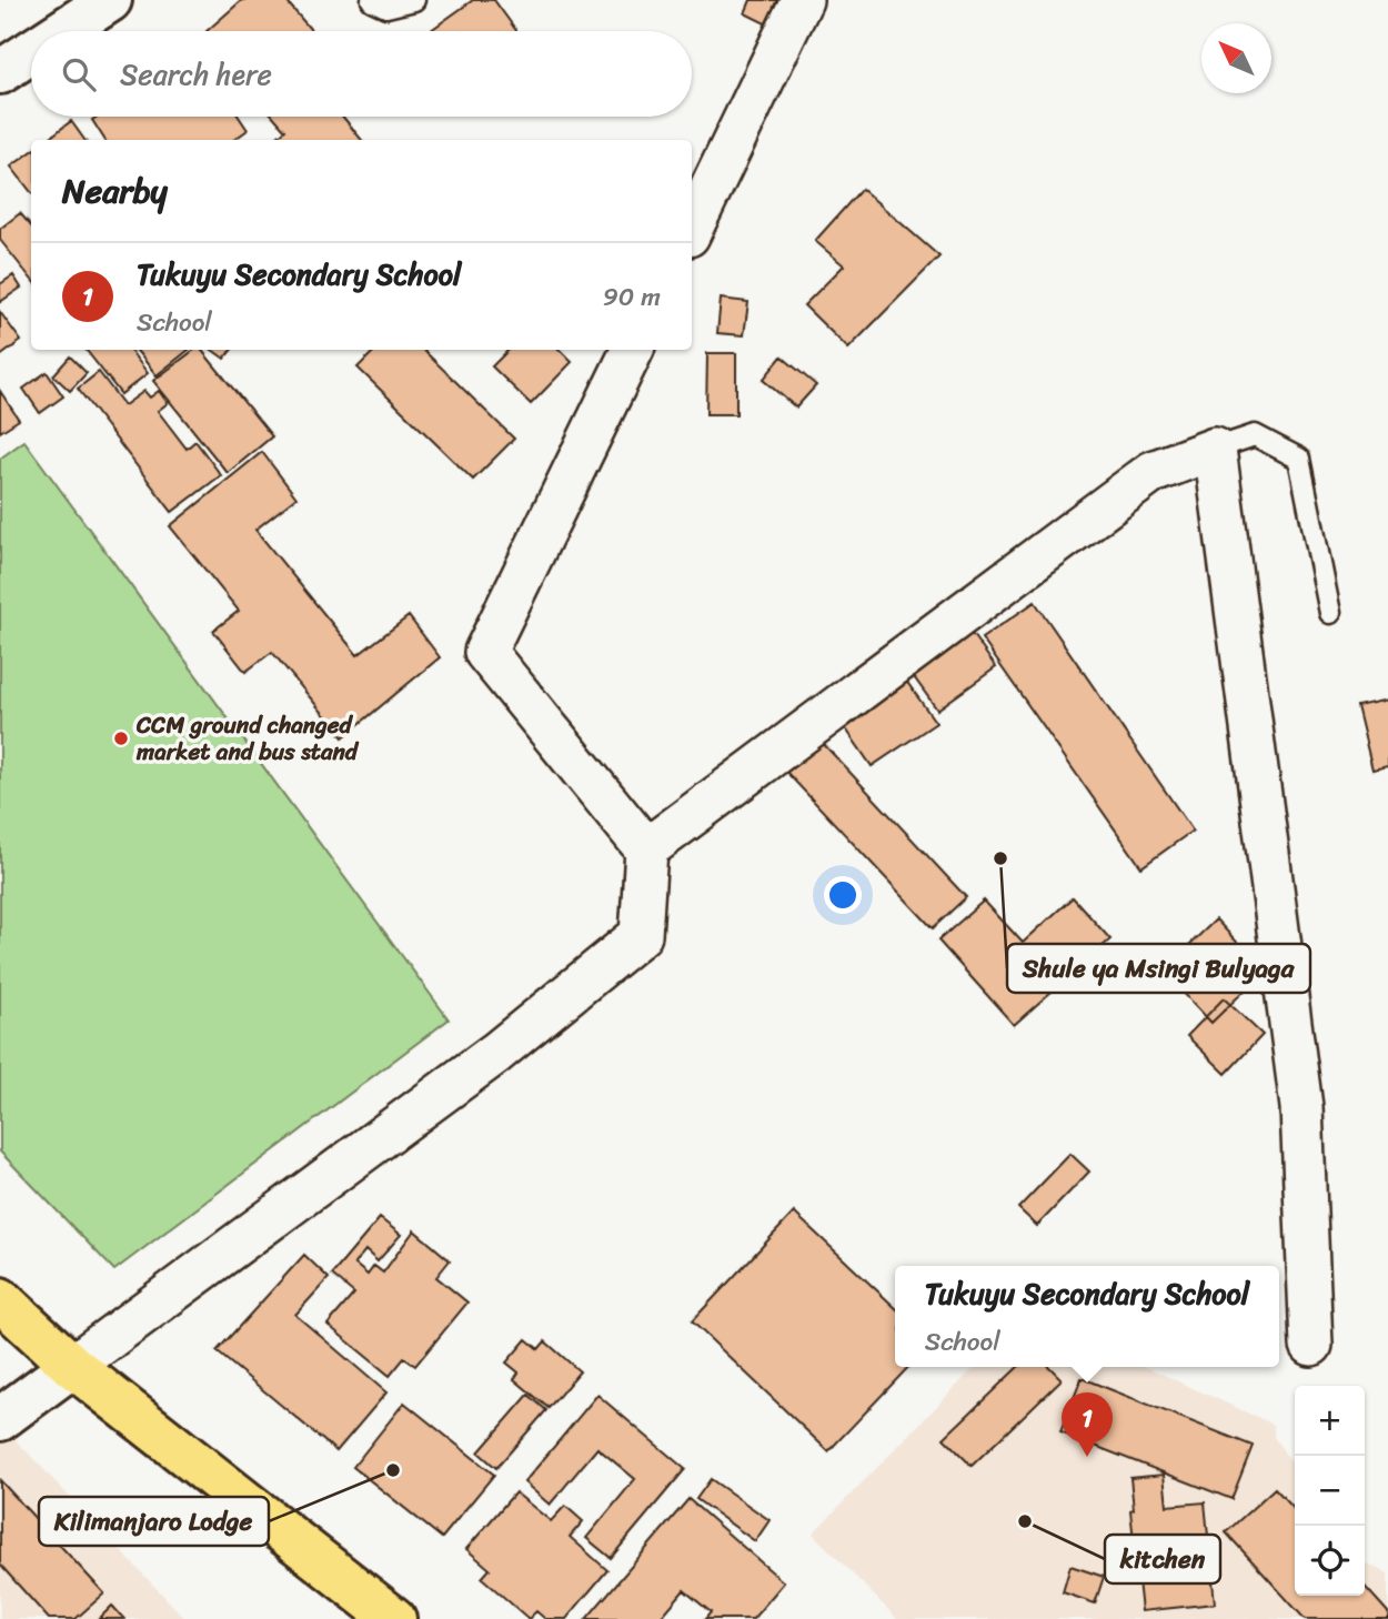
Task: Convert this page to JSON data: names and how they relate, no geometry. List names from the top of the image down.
{
  "places": [
    "CCM ground changed market and bus stand",
    "Shule ya Msingi Bulyaga",
    "Kilimanjaro Lodge",
    "kitchen"
  ],
  "north": "top left",
  "page": {
    "search": "Search here",
    "heading": "Nearby",
    "list": [
      {
        "mark": "1",
        "name": "Tukuyu Secondary School",
        "note": "School",
        "value": "90 m"
      }
    ],
    "popup": ["Tukuyu Secondary School", "School"],
    "map_buttons": ["+", "−"],
    "pins": "1"
  }
}
